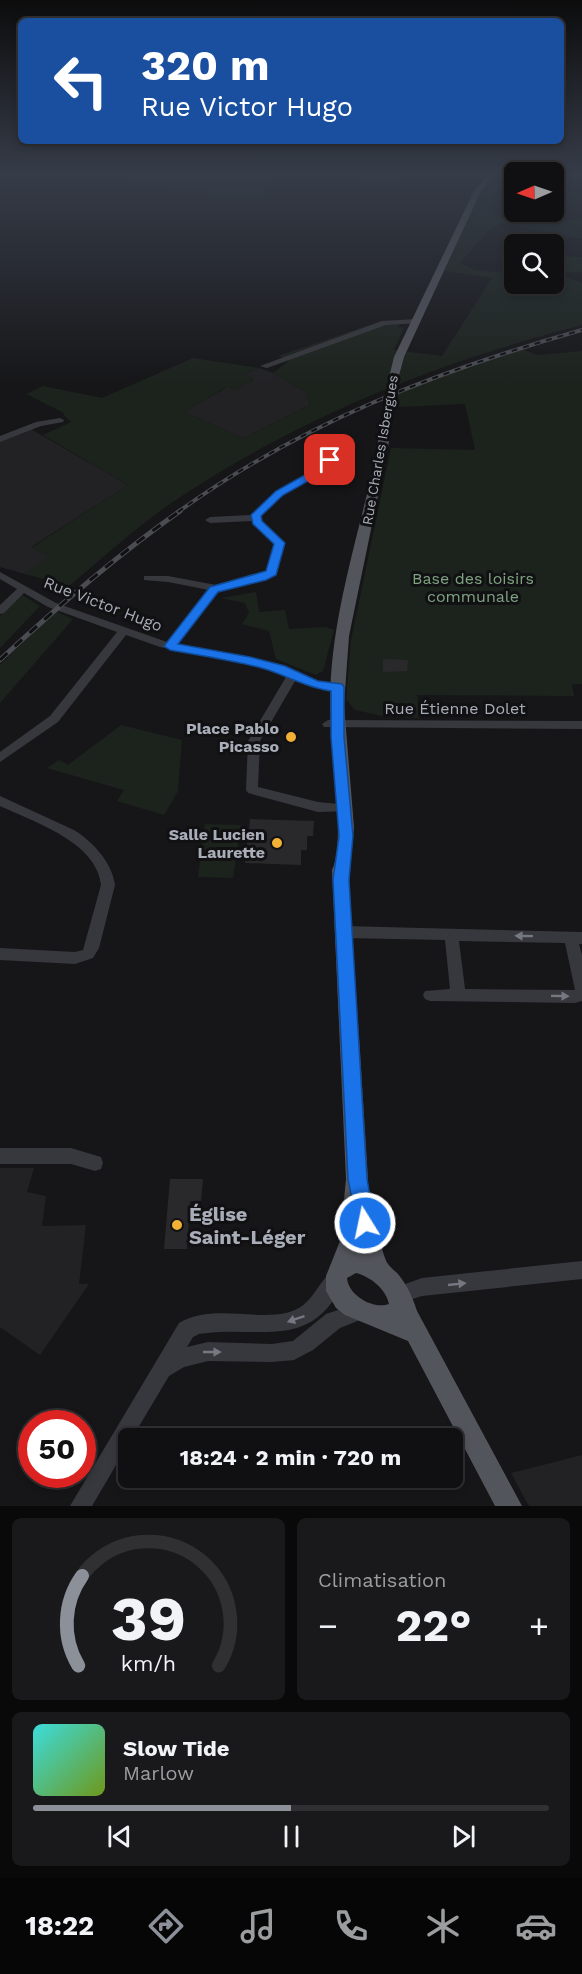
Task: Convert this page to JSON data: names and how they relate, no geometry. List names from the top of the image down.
{
  "streets": {
    "main road": ["Rue Charles Isbergues"],
    "street": ["Rue Victor Hugo", "Rue Étienne Dolet"]
  },
  "crossings": [
    ["Rue Charles Isbergues", "Rue Victor Hugo"],
    ["Rue Charles Isbergues", "Rue Étienne Dolet"]
  ],
  "parks": ["Base des loisirs communale"],
  "places": ["Place Pablo Picasso", "Salle Lucien Laurette", "Église Saint-Léger"],
  "north": "left",
  "page": {
    "turn": ["320 m", "Rue Victor Hugo"],
    "limit": "50",
    "trip": "18:24 · 2 min · 720 m",
    "tile": "Climatisation",
    "heat": ["−", "22°", "+"],
    "song": ["Slow Tide", "Marlow"],
    "tabs": "18:22",
    "gauge": ["39", "km/h"]
  }
}
